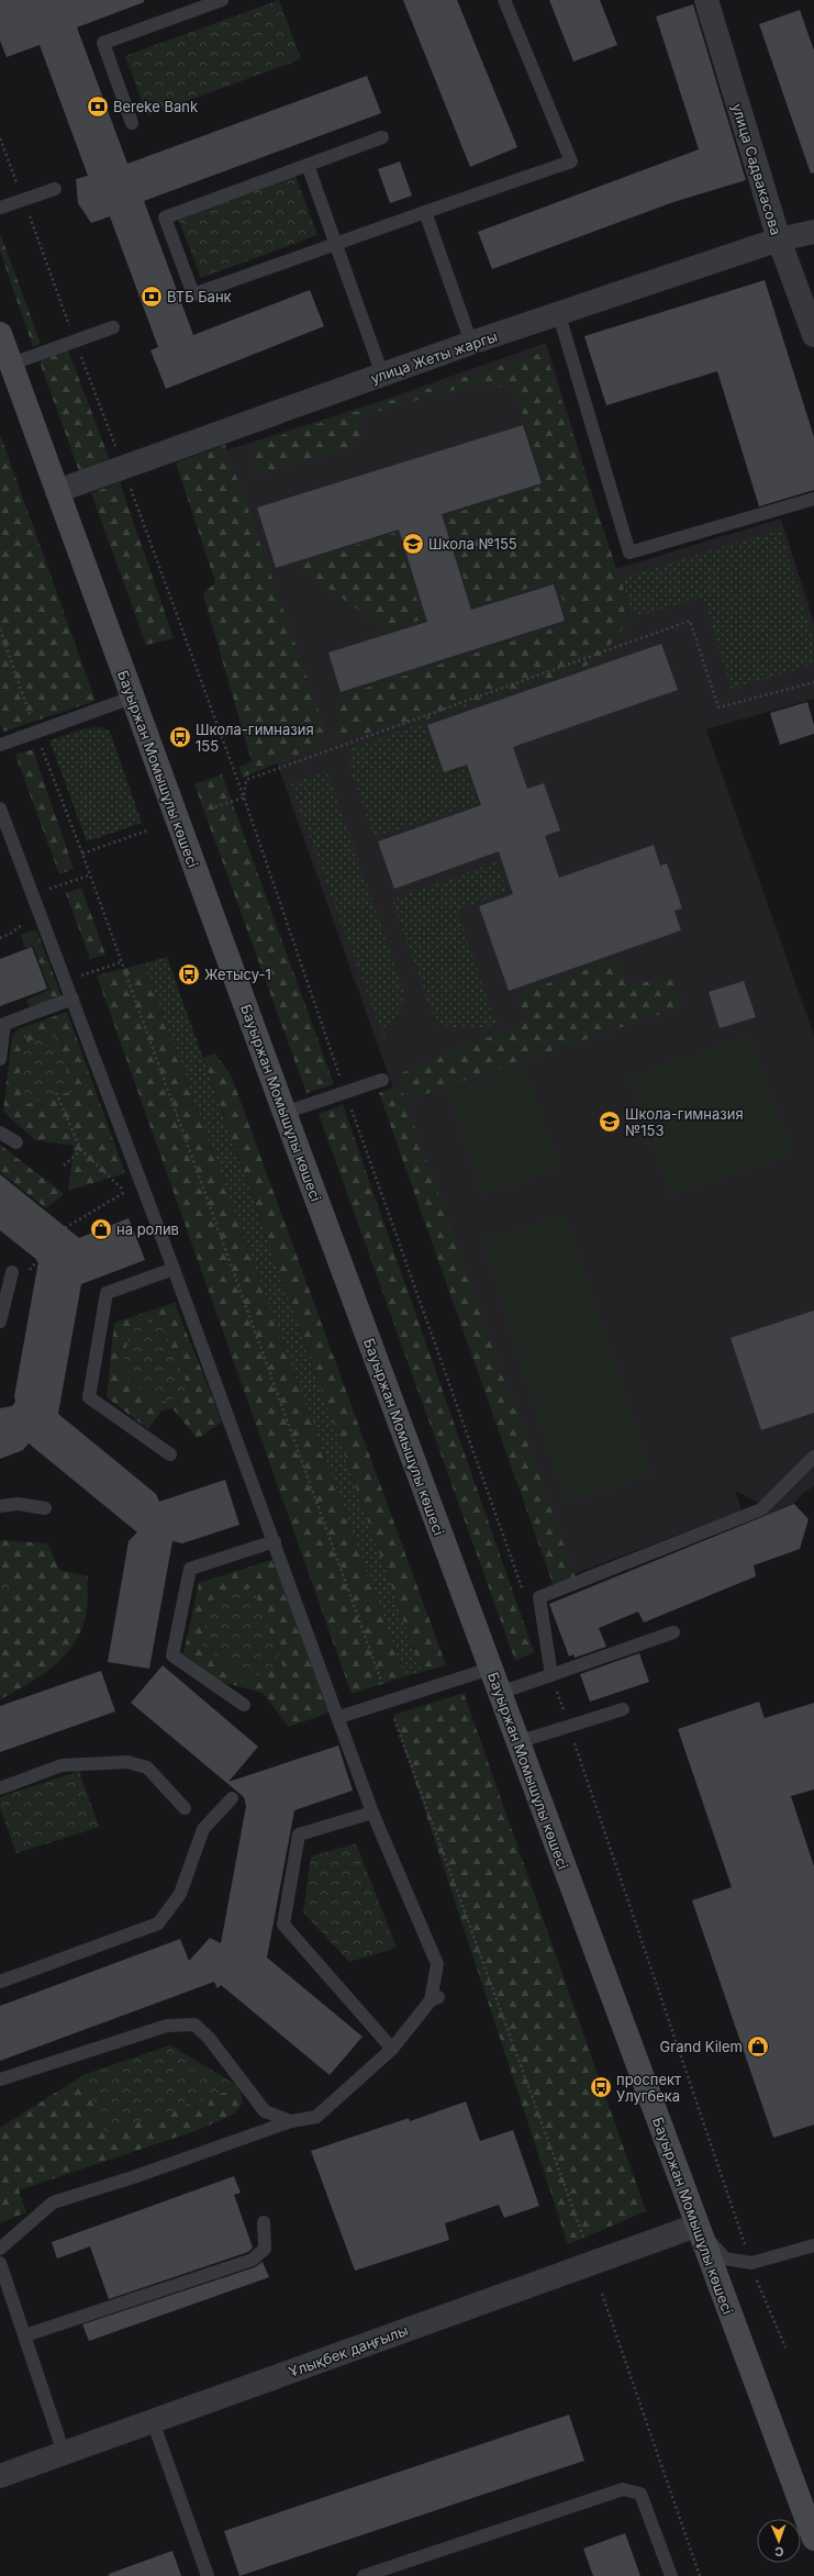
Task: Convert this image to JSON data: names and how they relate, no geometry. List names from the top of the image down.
{
  "streets": {
    "main road": ["Бауыржан Момышұлы көшесі"],
    "street": ["улица Садвакасова", "улица Жеты жаргы", "Ұлықбек даңғылы"]
  },
  "crossings": [
    ["улица Садвакасова", "улица Жеты жаргы"],
    ["улица Жеты жаргы", "Бауыржан Момышұлы көшесі"],
    ["Бауыржан Момышұлы көшесі", "Ұлықбек даңғылы"]
  ],
  "places": {
    "bank": ["Bereke Bank", "ВТБ Банк"],
    "school or university": ["Школа №155", "Школа-гимназия №153"],
    "bus stop": ["Школа-гимназия 155", "Жетысу-1", "проспект Улугбека"],
    "shop": ["на ролив", "Grand Kilem"]
  },
  "north": "bottom"
}
